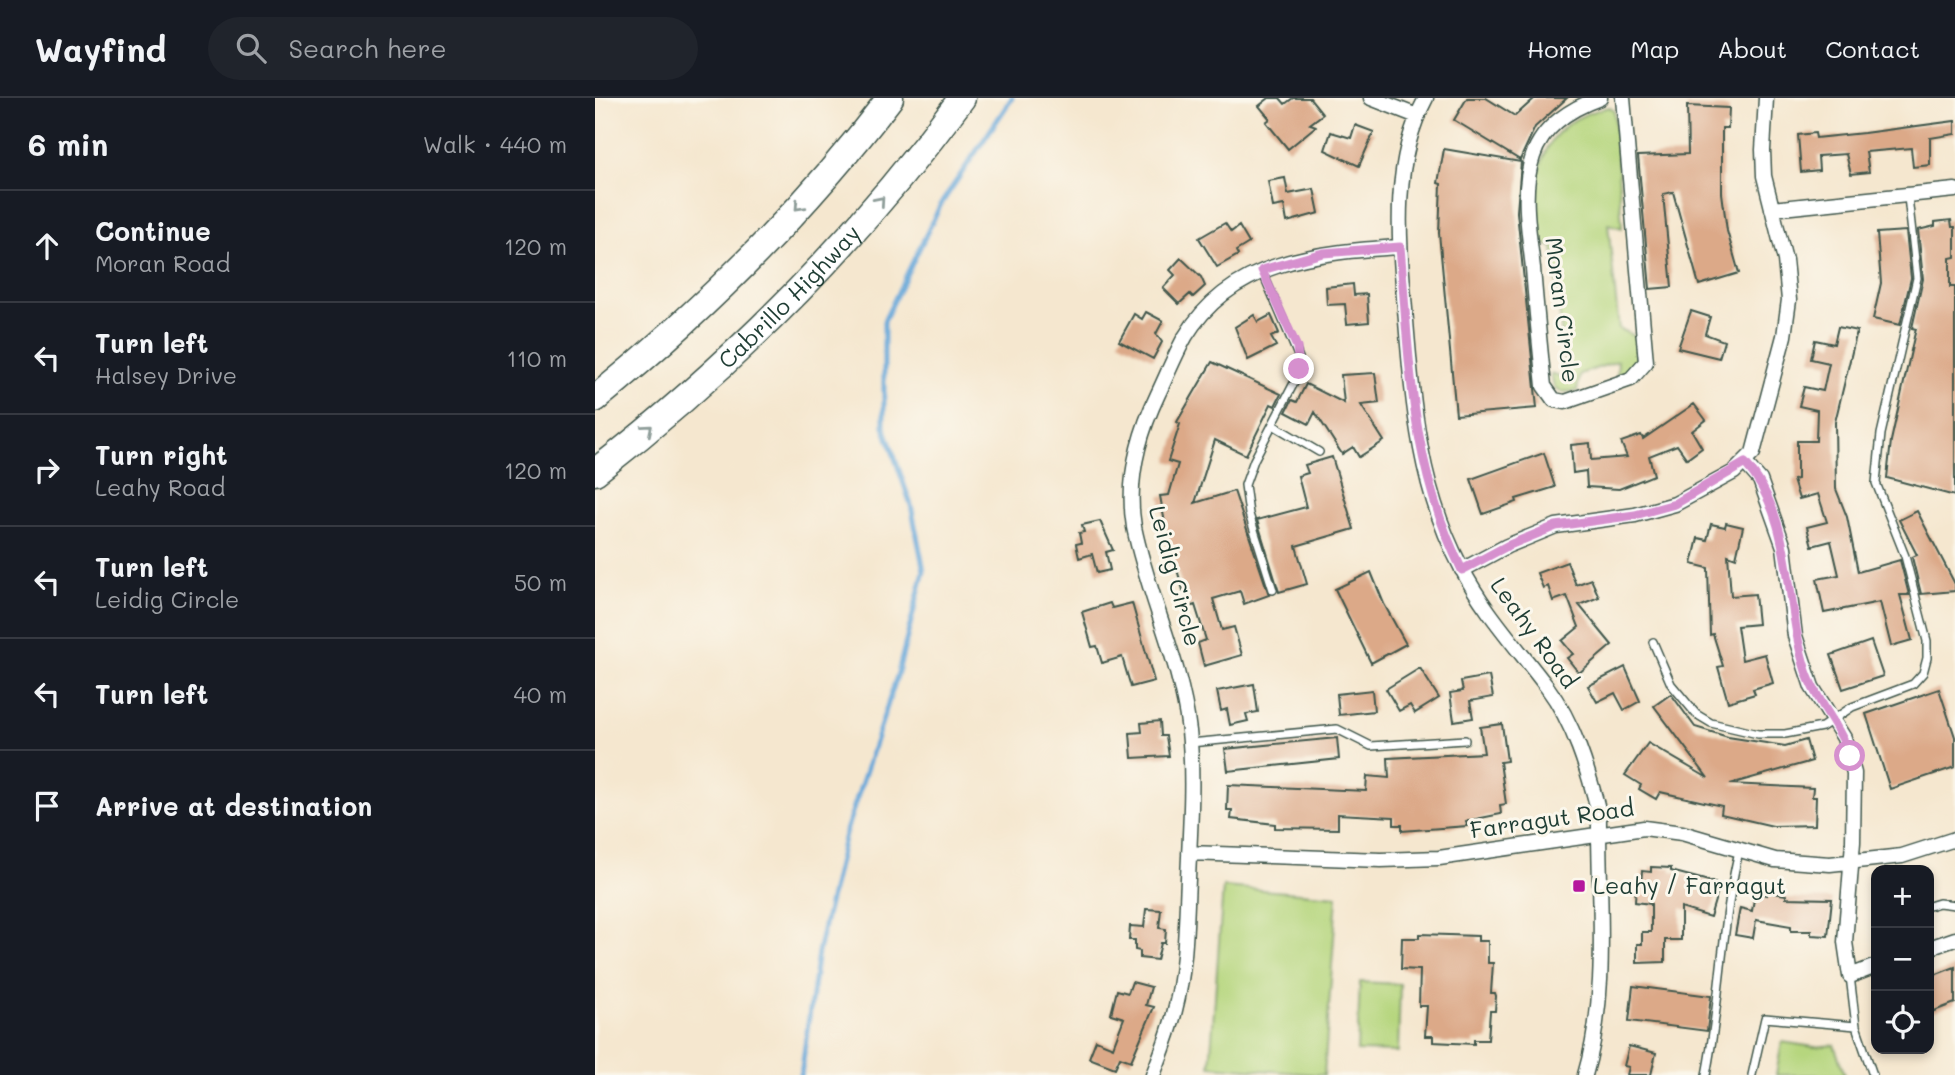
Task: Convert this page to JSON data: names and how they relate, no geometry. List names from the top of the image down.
{
  "streets": {
    "highway": ["Cabrillo Highway"],
    "street": [
      "Moran Circle",
      "Leidig Circle",
      "Leahy Road",
      "Farragut Road"
    ]
  },
  "crossings": [
    ["Leidig Circle", "Leahy Road"],
    ["Leidig Circle", "Farragut Road"],
    ["Leahy Road", "Farragut Road"]
  ],
  "places": {
    "transit": ["Leahy / Farragut"]
  },
  "page": {
    "header": "Wayfind",
    "search": "Search here",
    "nav": [
      "Home",
      "Map",
      "About",
      "Contact"
    ],
    "heading": ["6 min", "Walk · 440 m"],
    "list": [
      ["Continue", "Moran Road", "120 m"],
      ["Turn left", "Halsey Drive", "110 m"],
      ["Turn right", "Leahy Road", "120 m"],
      ["Turn left", "Leidig Circle", "50 m"],
      ["Turn left", "40 m"],
      "Arrive at destination"
    ],
    "map_buttons": ["+", "−"]
  }
}
